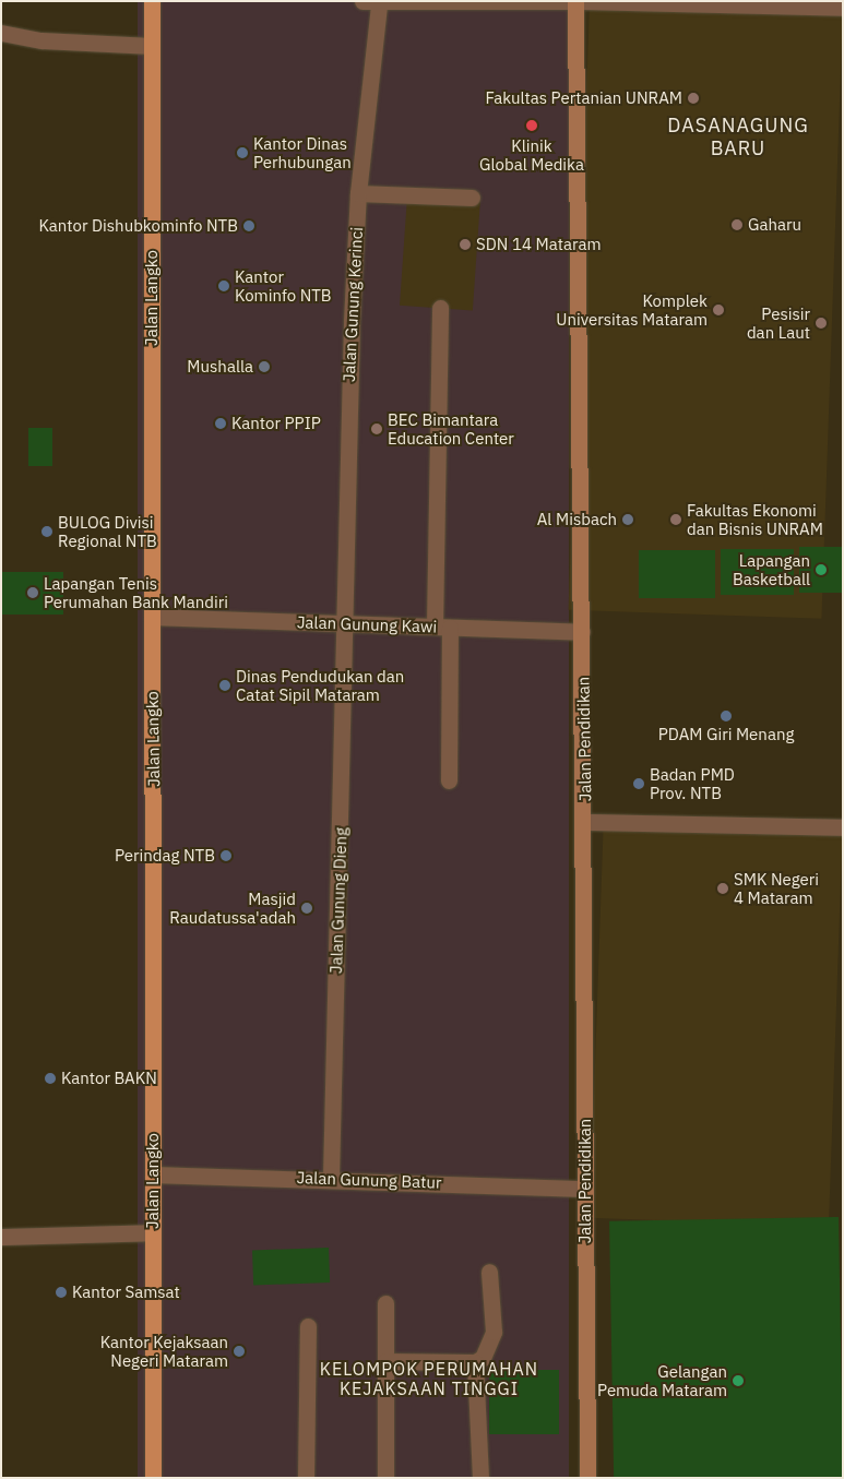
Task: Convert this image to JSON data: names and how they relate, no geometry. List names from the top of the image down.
{
  "streets": {
    "main road": ["Jalan Langko", "Jalan Pendidikan"],
    "street": [
      "Jalan Gunung Kerinci",
      "Jalan Gunung Kawi",
      "Jalan Gunung Dieng",
      "Jalan Gunung Batur"
    ]
  },
  "crossings": [
    ["Jalan Langko", "Jalan Gunung Kawi"],
    ["Jalan Langko", "Jalan Gunung Batur"],
    ["Jalan Gunung Kerinci", "Jalan Gunung Kawi"],
    ["Jalan Gunung Kerinci", "Jalan Gunung Dieng"],
    ["Jalan Gunung Kawi", "Jalan Pendidikan"],
    ["Jalan Gunung Kawi", "Jalan Gunung Dieng"],
    ["Jalan Pendidikan", "Jalan Gunung Batur"],
    ["Jalan Gunung Dieng", "Jalan Gunung Batur"]
  ],
  "districts": ["DASANAGUNG BARU", "KELOMPOK PERUMAHAN KEJAKSAAN TINGGI"],
  "places": [
    "Fakultas Pertanian UNRAM",
    "Klinik Global Medika",
    "Kantor Dinas Perhubungan",
    "Gaharu",
    "Kantor Dishubkominfo NTB",
    "SDN 14 Mataram",
    "Kantor Kominfo NTB",
    "Komplek Universitas Mataram",
    "Pesisir dan Laut",
    "Mushalla",
    "Kantor PPIP",
    "BEC Bimantara Education Center",
    "Al Misbach",
    "Fakultas Ekonomi dan Bisnis UNRAM",
    "BULOG Divisi Regional NTB",
    "Lapangan Basketball",
    "Lapangan Tenis Perumahan Bank Mandiri",
    "Dinas Pendudukan dan Catat Sipil Mataram",
    "PDAM Giri Menang",
    "Badan PMD Prov. NTB",
    "Perindag NTB",
    "SMK Negeri 4 Mataram",
    "Masjid Raudatussa'adah",
    "Kantor BAKN",
    "Kantor Samsat",
    "Kantor Kejaksaan Negeri Mataram",
    "Gelangan Pemuda Mataram"
  ]
}
